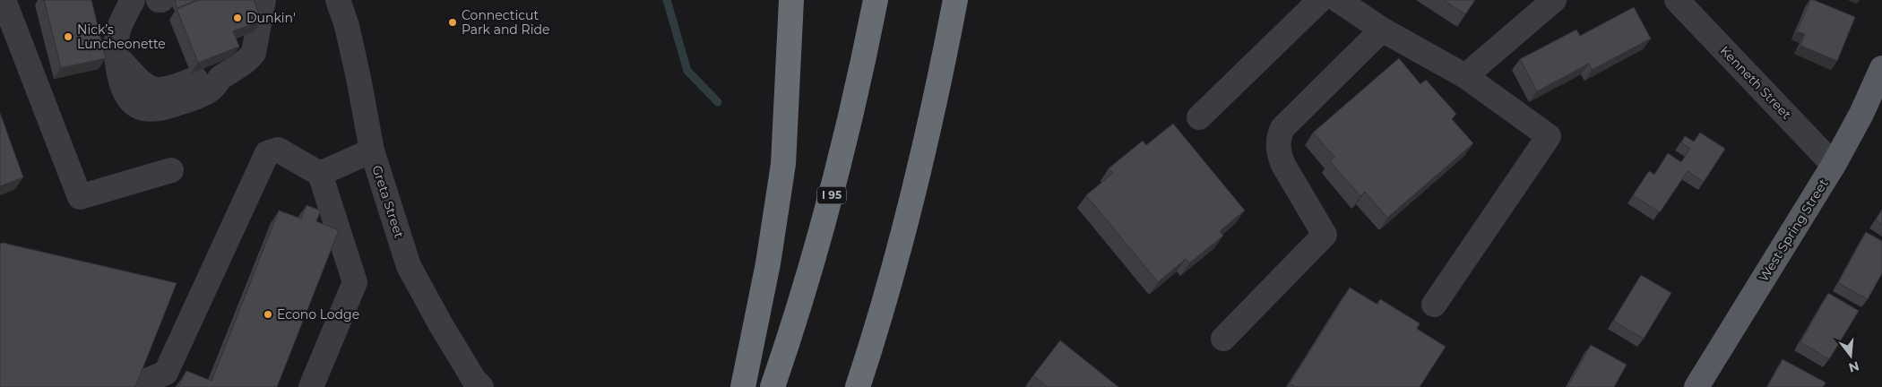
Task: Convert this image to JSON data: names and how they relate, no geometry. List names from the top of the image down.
{
  "streets": {
    "highway": ["I 95"],
    "main road": ["West Spring Street"],
    "street": ["Kenneth Street", "Greta Street"]
  },
  "crossings": [
    ["Kenneth Street", "West Spring Street"]
  ],
  "places": [
    "Dunkin'",
    "Connecticut Park and Ride",
    "Nick’s Luncheonette",
    "Econo Lodge"
  ],
  "north": "bottom"
}
